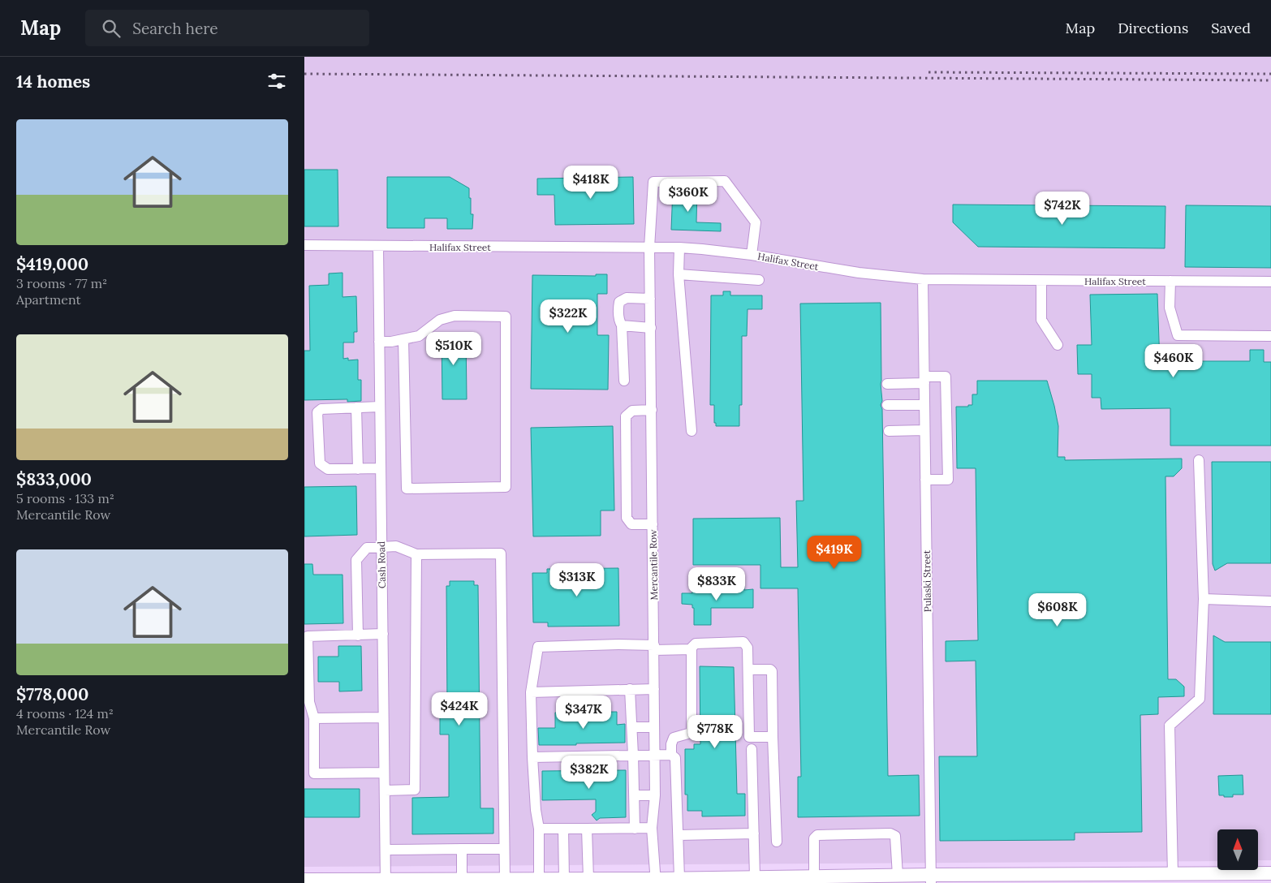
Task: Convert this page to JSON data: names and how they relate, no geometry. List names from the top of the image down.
{
  "streets": {
    "street": [
      "Halifax Street",
      "Cash Road",
      "Mercantile Row",
      "Pulaski Street"
    ]
  },
  "crossings": [
    ["Halifax Street", "Cash Road"],
    ["Halifax Street", "Mercantile Row"],
    ["Halifax Street", "Pulaski Street"]
  ],
  "north": "top",
  "page": {
    "header": "Map",
    "search": "Search here",
    "nav": ["Map", "Directions", "Saved"],
    "heading": "14 homes",
    "list": [
      {
        "name": "$419,000",
        "note": "3 rooms · 77 m² · Apartment"
      },
      {
        "name": "$833,000",
        "note": "5 rooms · 133 m² · Mercantile Row"
      },
      {
        "name": "$778,000",
        "note": "4 rooms · 124 m² · Mercantile Row"
      }
    ],
    "price": [
      "$418K",
      "$360K",
      "$742K",
      "$322K",
      "$510K",
      "$460K",
      "$419K",
      "$313K",
      "$833K",
      "$608K",
      "$424K",
      "$347K",
      "$778K",
      "$382K"
    ]
  }
}
